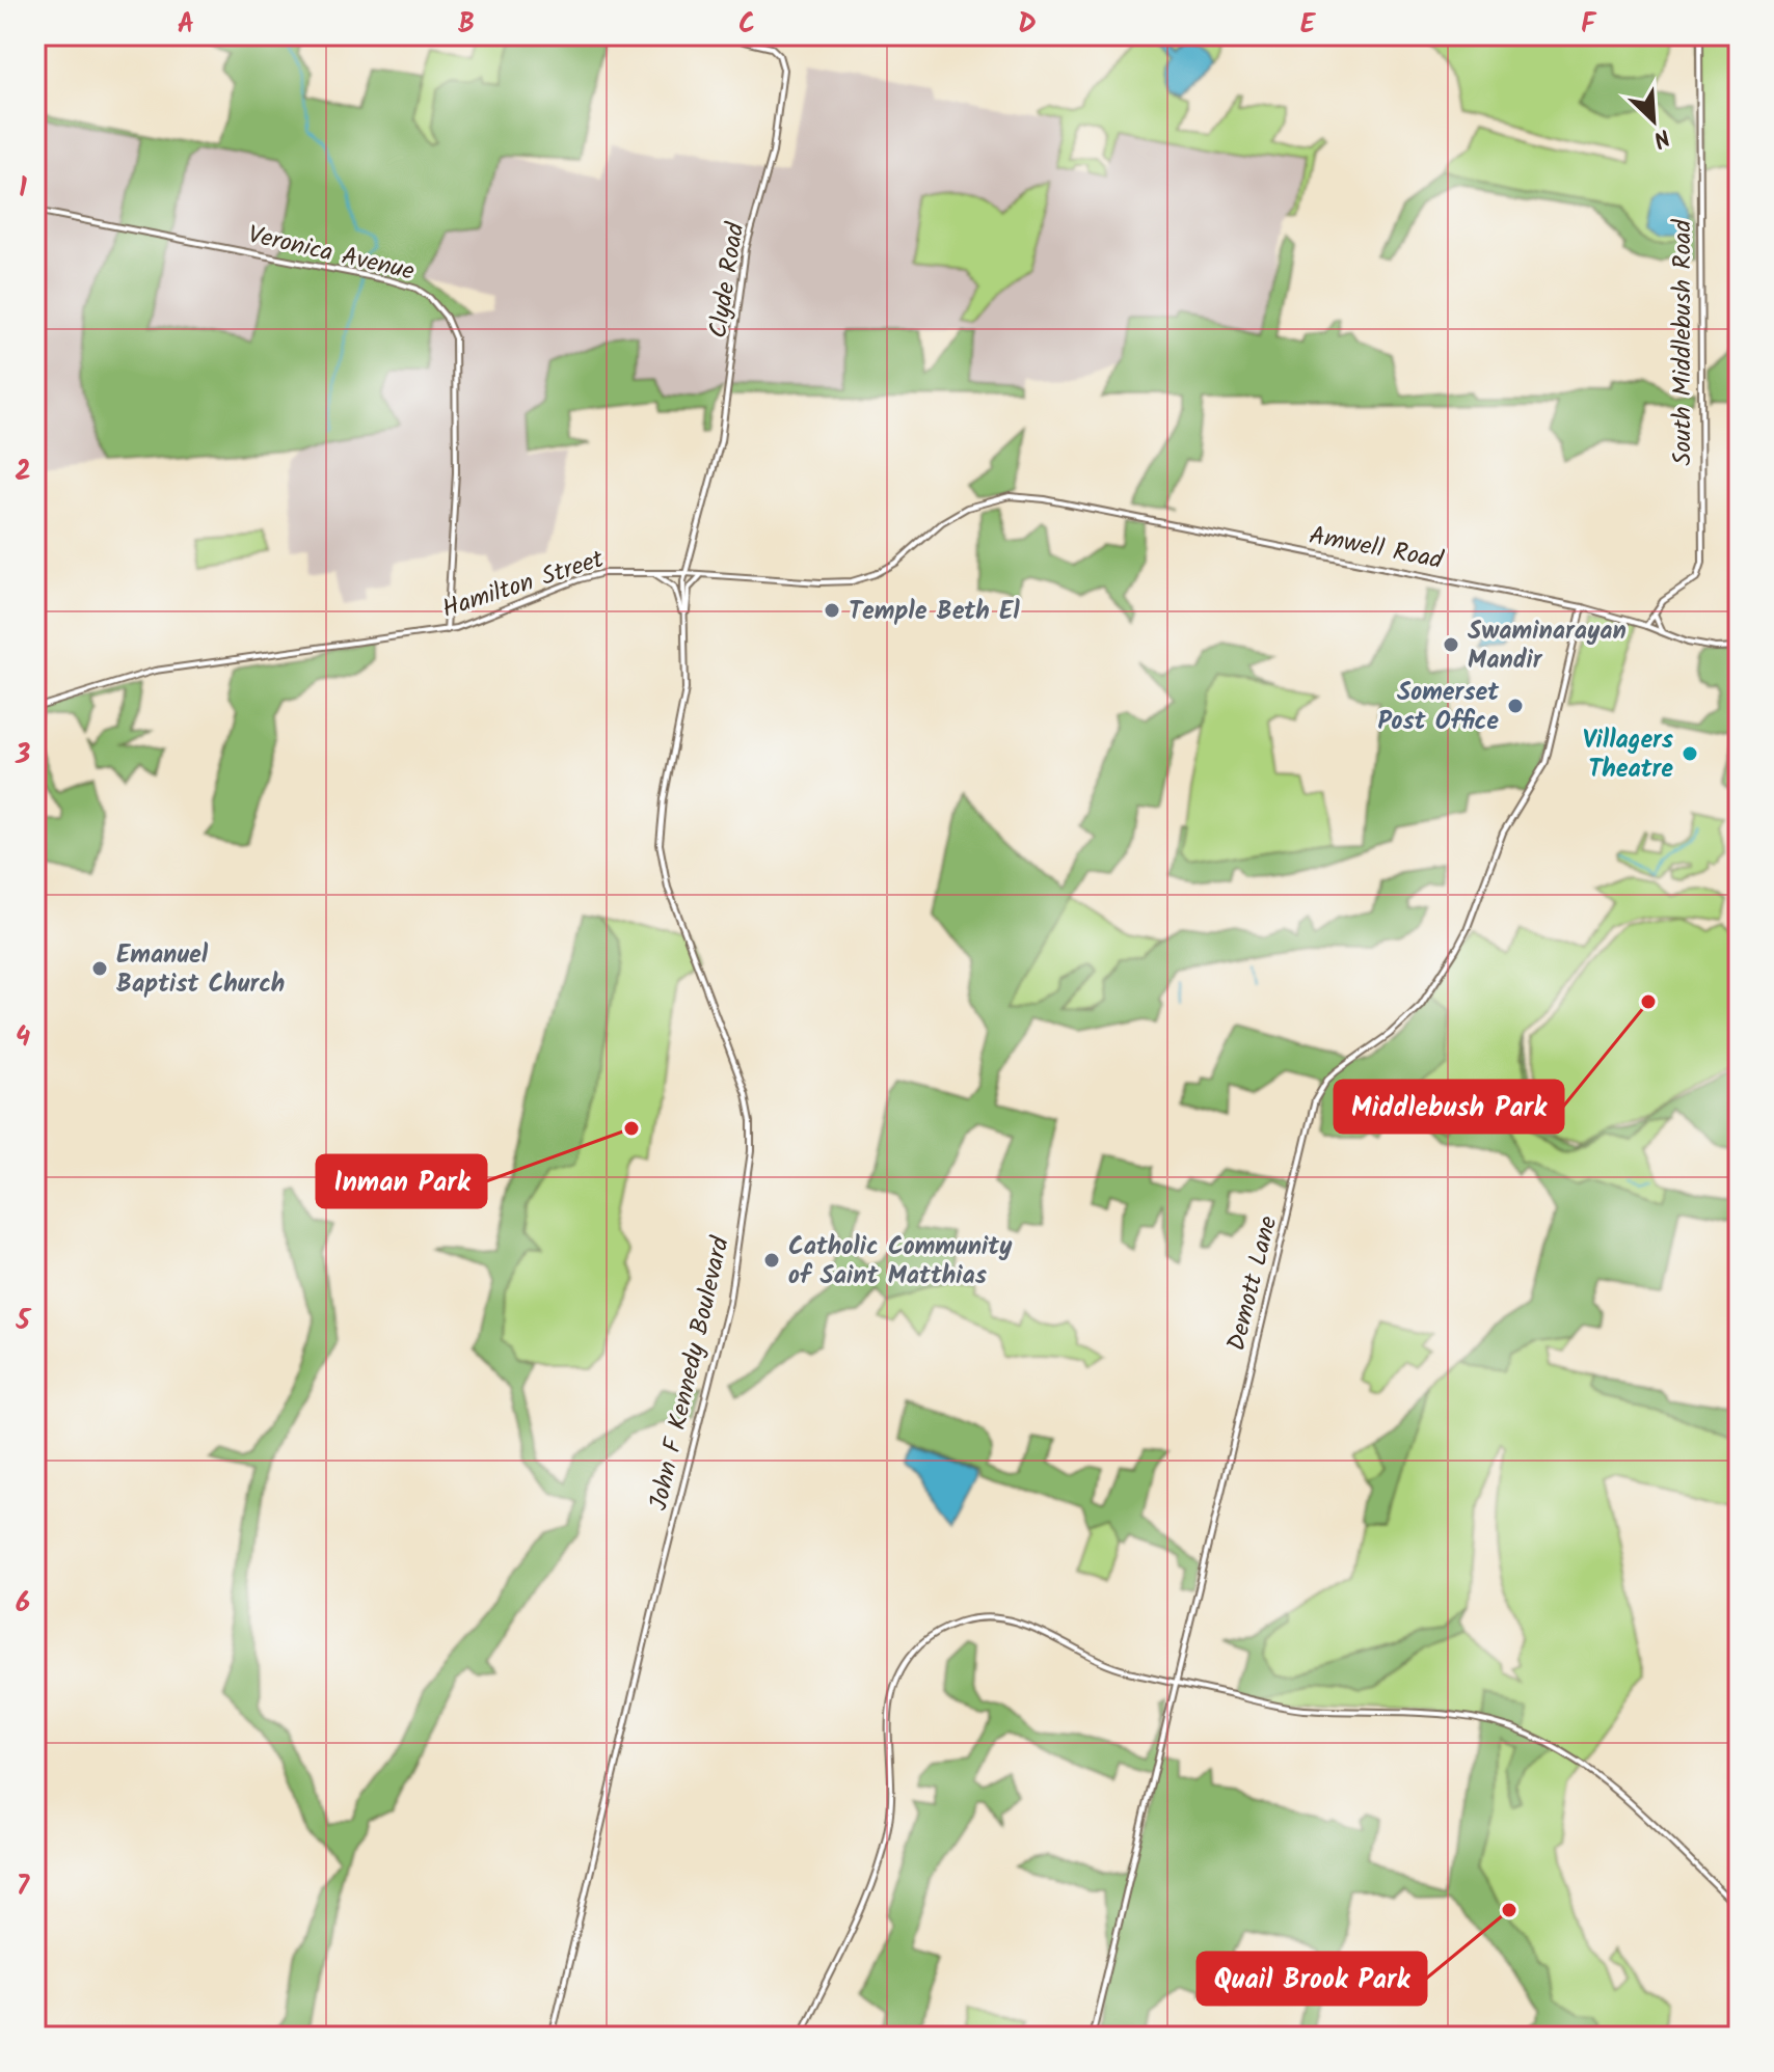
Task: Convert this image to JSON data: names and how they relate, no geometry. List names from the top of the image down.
{
  "streets": {
    "street": [
      "Veronica Avenue",
      "Clyde Road",
      "South Middlebush Road",
      "Amwell Road",
      "Hamilton Street",
      "Demott Lane",
      "John F Kennedy Boulevard"
    ]
  },
  "crossings": [
    ["Veronica Avenue", "Hamilton Street"],
    ["Clyde Road", "Hamilton Street"],
    ["Clyde Road", "John F Kennedy Boulevard"],
    ["South Middlebush Road", "Amwell Road"],
    ["Amwell Road", "Hamilton Street"],
    ["Amwell Road", "Demott Lane"],
    ["Hamilton Street", "John F Kennedy Boulevard"]
  ],
  "places": [
    "Temple Beth El",
    "Swaminarayan Mandir",
    "Somerset Post Office",
    "Villagers Theatre",
    "Emanuel Baptist Church",
    "Middlebush Park",
    "Inman Park",
    "Catholic Community of Saint Matthias",
    "Quail Brook Park"
  ],
  "north": "bottom right",
  "grid": {
    "columns": [
      "A",
      "B",
      "C",
      "D",
      "E",
      "F"
    ],
    "rows": [
      "1",
      "2",
      "3",
      "4",
      "5",
      "6",
      "7"
    ]
  }
}
